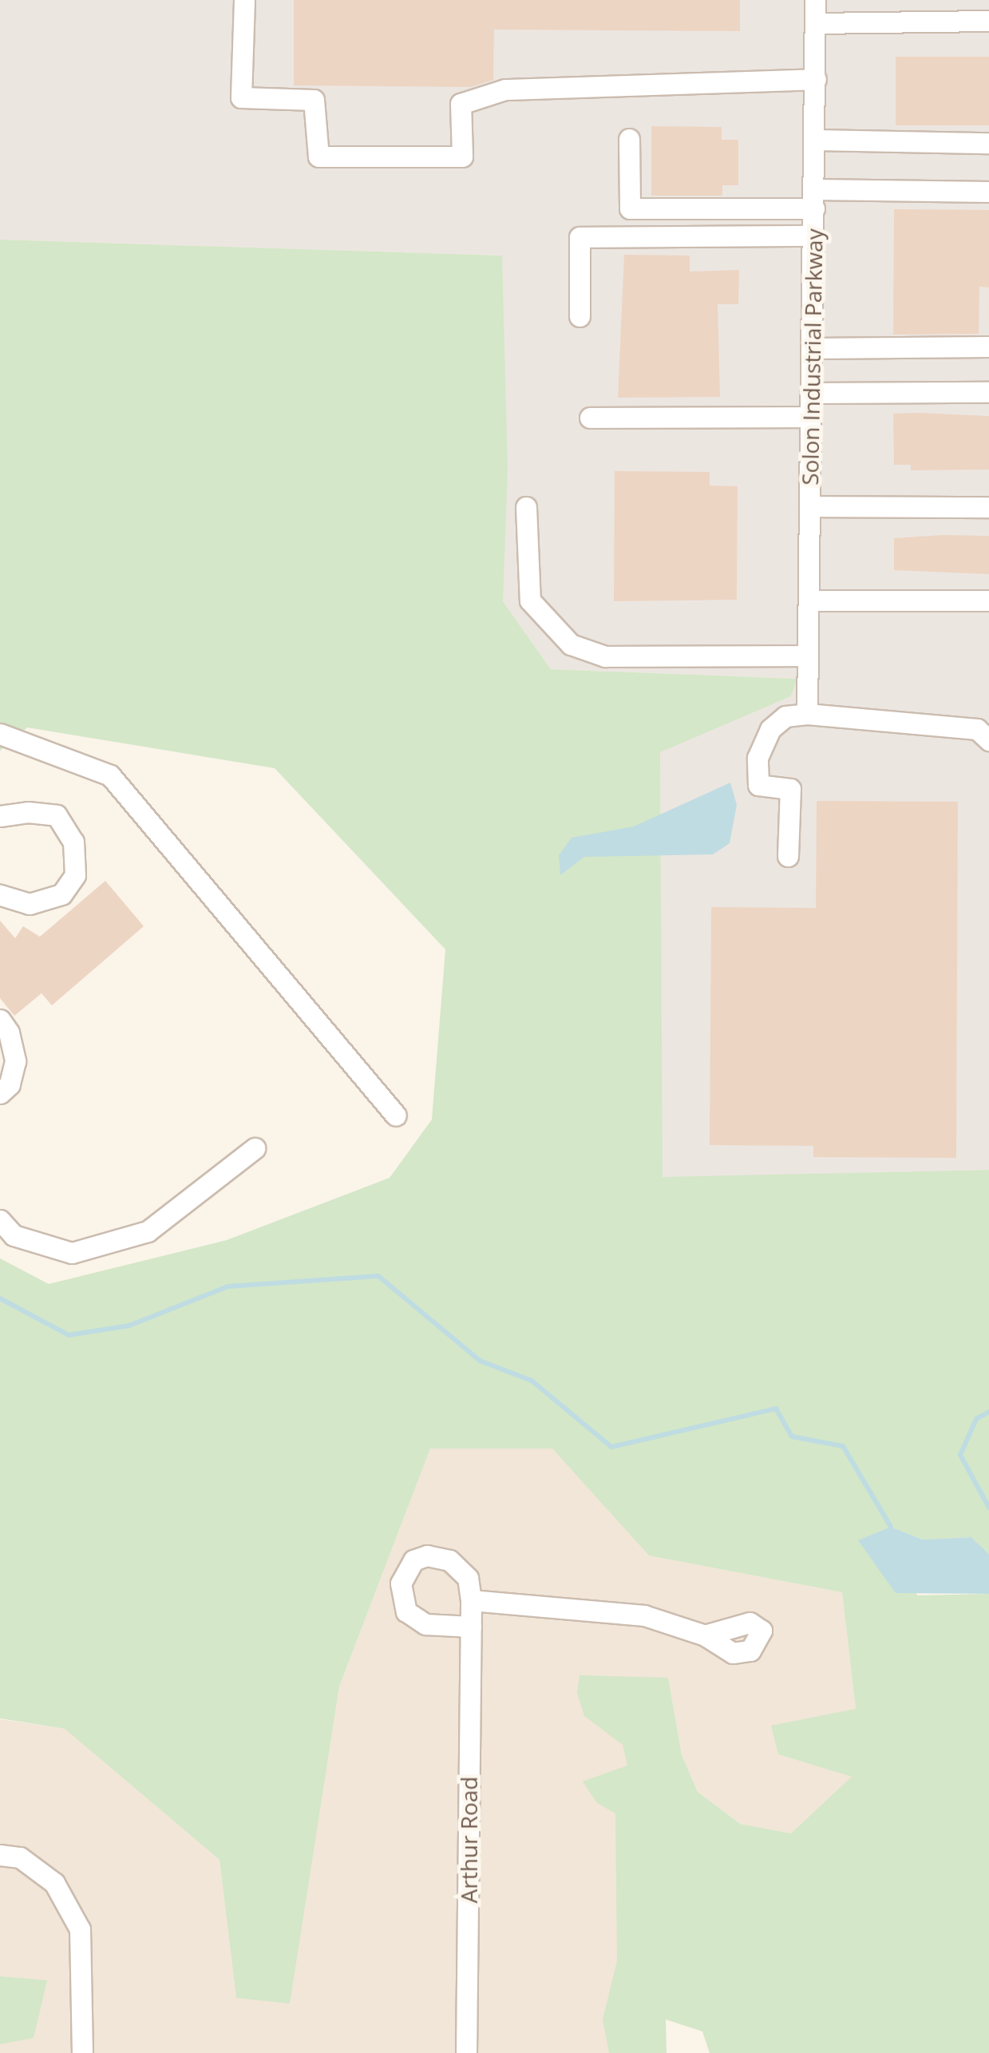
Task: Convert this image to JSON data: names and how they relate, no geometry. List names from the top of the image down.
{
  "streets": {
    "street": ["Solon Industrial Parkway", "Arthur Road"]
  }
}
